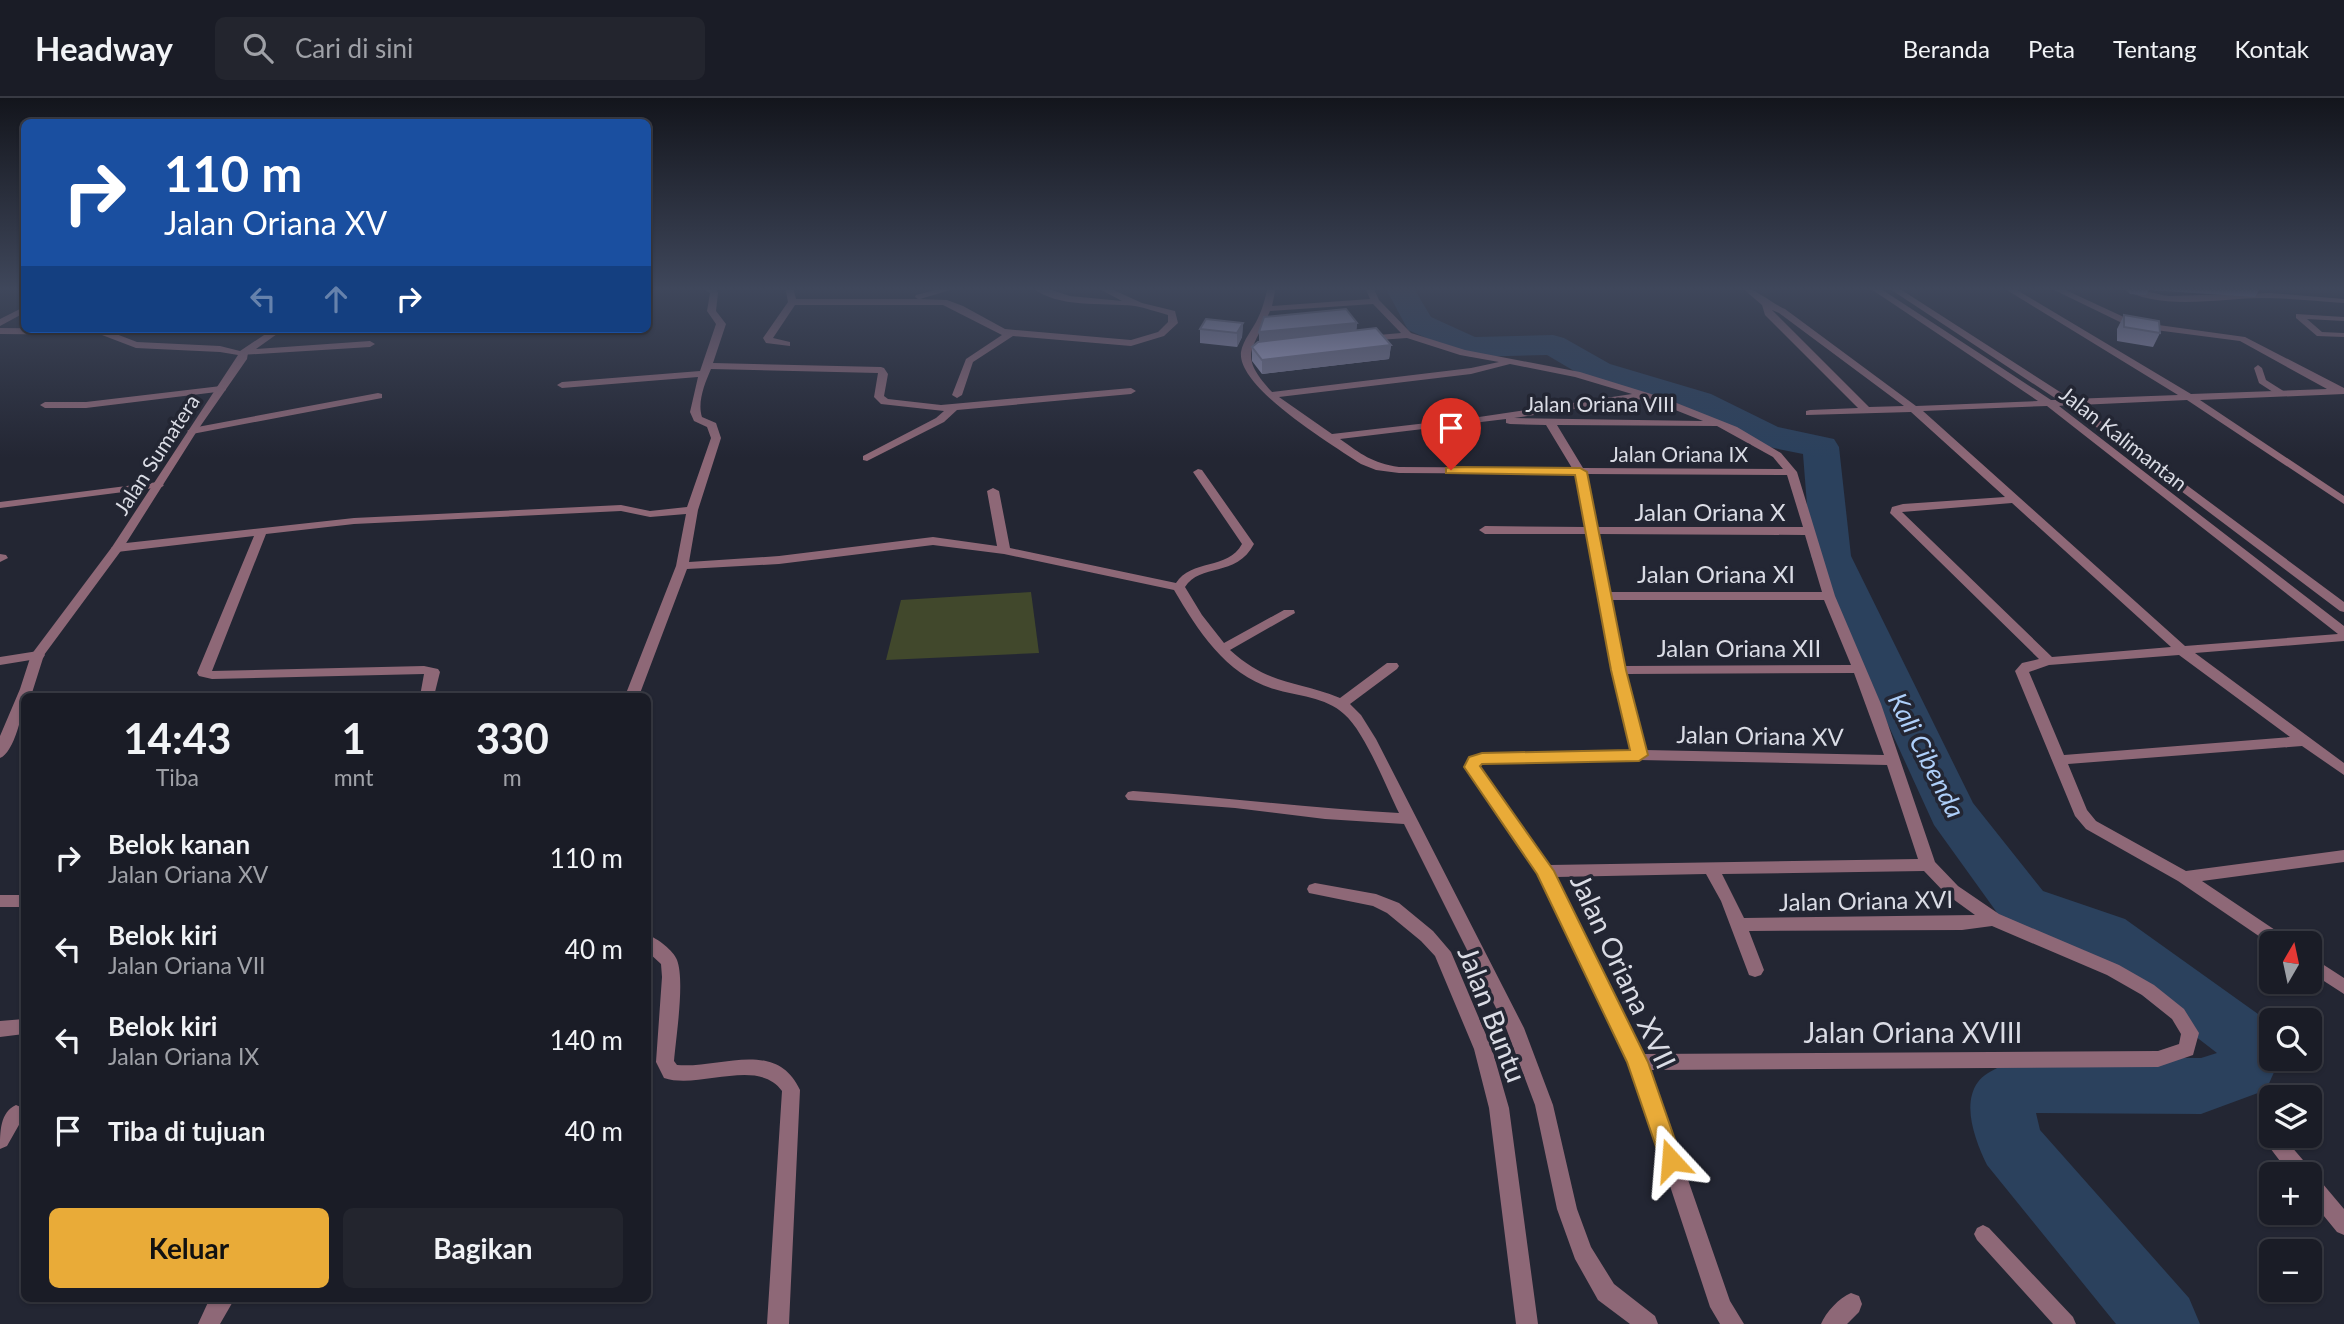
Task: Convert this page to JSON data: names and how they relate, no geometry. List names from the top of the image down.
{
  "streets": {
    "street": [
      "Jalan Oriana VIII",
      "Jalan Kalimantan",
      "Jalan Oriana IX",
      "Jalan Sumatera",
      "Jalan Oriana X",
      "Jalan Oriana XI",
      "Jalan Oriana XII",
      "Jalan Oriana XV",
      "Jalan Oriana XVI",
      "Jalan Oriana XVII",
      "Jalan Buntu",
      "Jalan Oriana XVIII"
    ]
  },
  "crossings": [
    ["Jalan Oriana XV", "Jalan Oriana XVII"],
    ["Jalan Oriana XVI", "Jalan Oriana XVII"],
    ["Jalan Oriana XVI", "Jalan Oriana XVIII"],
    ["Jalan Oriana XVII", "Jalan Oriana XVIII"]
  ],
  "water": ["Kali Cibenda"],
  "north": "top",
  "page": {
    "header": "Headway",
    "search": "Cari di sini",
    "nav": [
      "Beranda",
      "Peta",
      "Tentang",
      "Kontak"
    ],
    "turn": ["110 m", "Jalan Oriana XV"],
    "eta": [
      "14:43",
      "Tiba",
      "1",
      "mnt",
      "330",
      "m"
    ],
    "list": [
      {
        "name": "Belok kanan",
        "note": "Jalan Oriana XV",
        "value": "110 m"
      },
      {
        "name": "Belok kiri",
        "note": "Jalan Oriana VII",
        "value": "40 m"
      },
      {
        "name": "Belok kiri",
        "note": "Jalan Oriana IX",
        "value": "140 m"
      },
      {
        "name": "Tiba di tujuan",
        "value": "40 m"
      }
    ],
    "map_buttons": ["+", "−"],
    "buttons": ["Keluar", "Bagikan"]
  }
}
